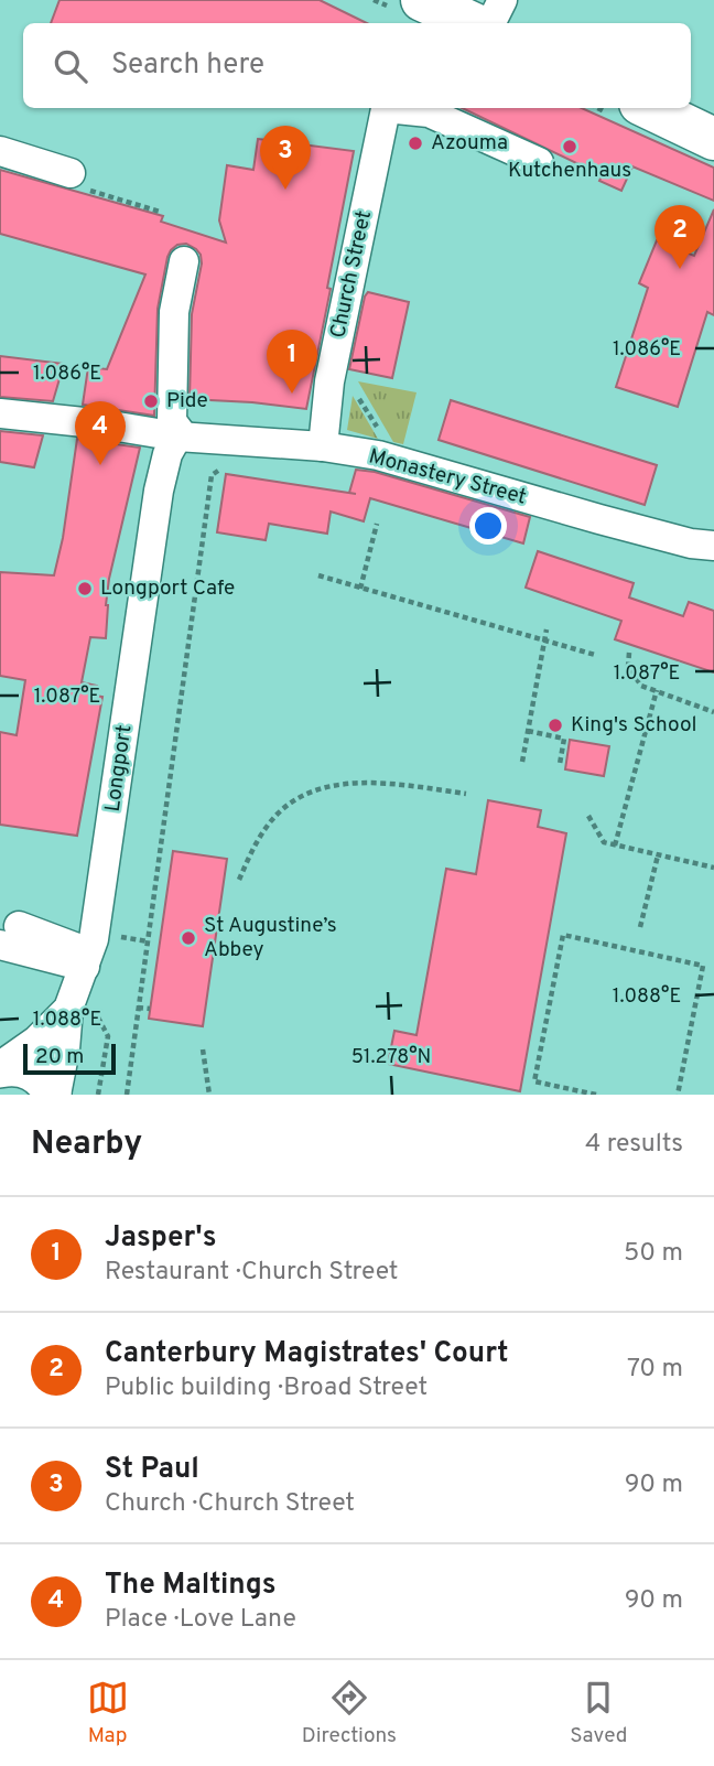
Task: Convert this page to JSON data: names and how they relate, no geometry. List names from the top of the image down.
{
  "streets": {
    "main road": ["Longport"],
    "street": ["Church Street", "Monastery Street"]
  },
  "crossings": [
    ["Church Street", "Monastery Street"],
    ["Monastery Street", "Longport"]
  ],
  "places": [
    "Azouma",
    "Kutchenhaus",
    "Pide",
    "Longport Cafe",
    "King's School",
    "St Augustine’s Abbey"
  ],
  "scale_bar": "20 m",
  "page": {
    "search": "Search here",
    "pins": [
      "3",
      "2",
      "1",
      "4"
    ],
    "scale": "20 m",
    "heading": ["Nearby", "4 results"],
    "list": [
      {
        "mark": "1",
        "name": "Jasper's",
        "note": "Restaurant · Church Street",
        "value": "50 m"
      },
      {
        "mark": "2",
        "name": "Canterbury Magistrates' Court",
        "note": "Public building · Broad Street",
        "value": "70 m"
      },
      {
        "mark": "3",
        "name": "St Paul",
        "note": "Church · Church Street",
        "value": "90 m"
      },
      {
        "mark": "4",
        "name": "The Maltings",
        "note": "Place · Love Lane",
        "value": "90 m"
      }
    ],
    "nav": ["Map", "Directions", "Saved"]
  },
  "coordinates": [
    "1.086°E",
    "1.087°E",
    "1.088°E",
    "51.278°N"
  ]
}
